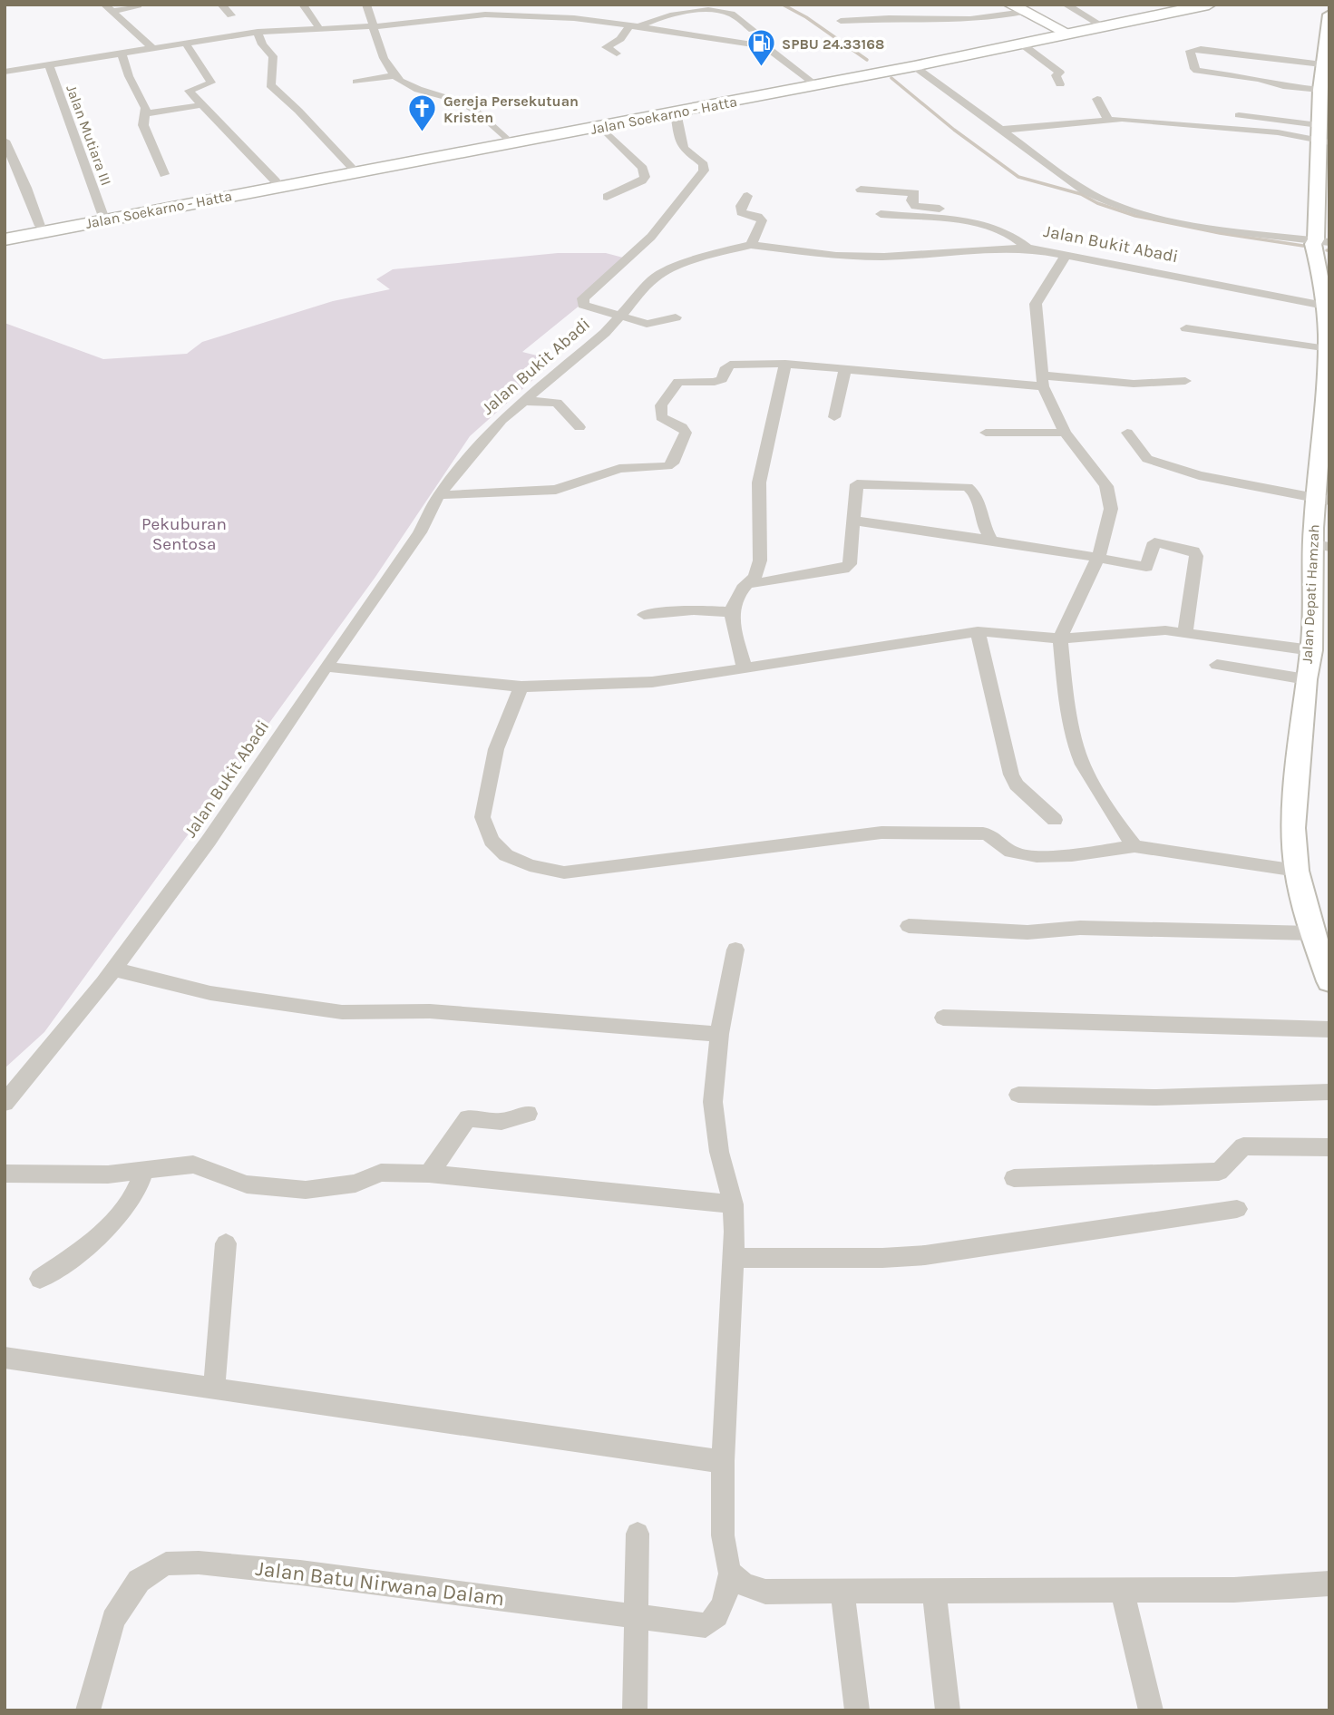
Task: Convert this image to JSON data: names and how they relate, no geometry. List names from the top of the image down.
{
  "streets": {
    "highway": ["Jalan Soekarno - Hatta"],
    "main road": ["Jalan Depati Hamzah"],
    "street": ["Jalan Mutiara III", "Jalan Bukit Abadi", "Jalan Batu Nirwana Dalam"]
  },
  "crossings": [
    ["Jalan Soekarno - Hatta", "Jalan Mutiara III"],
    ["Jalan Bukit Abadi", "Jalan Depati Hamzah"]
  ],
  "parks": ["Pekuburan Sentosa"],
  "places": {
    "fuel station": ["SPBU 24.33168"],
    "church": ["Gereja Persekutuan Kristen"]
  }
}
